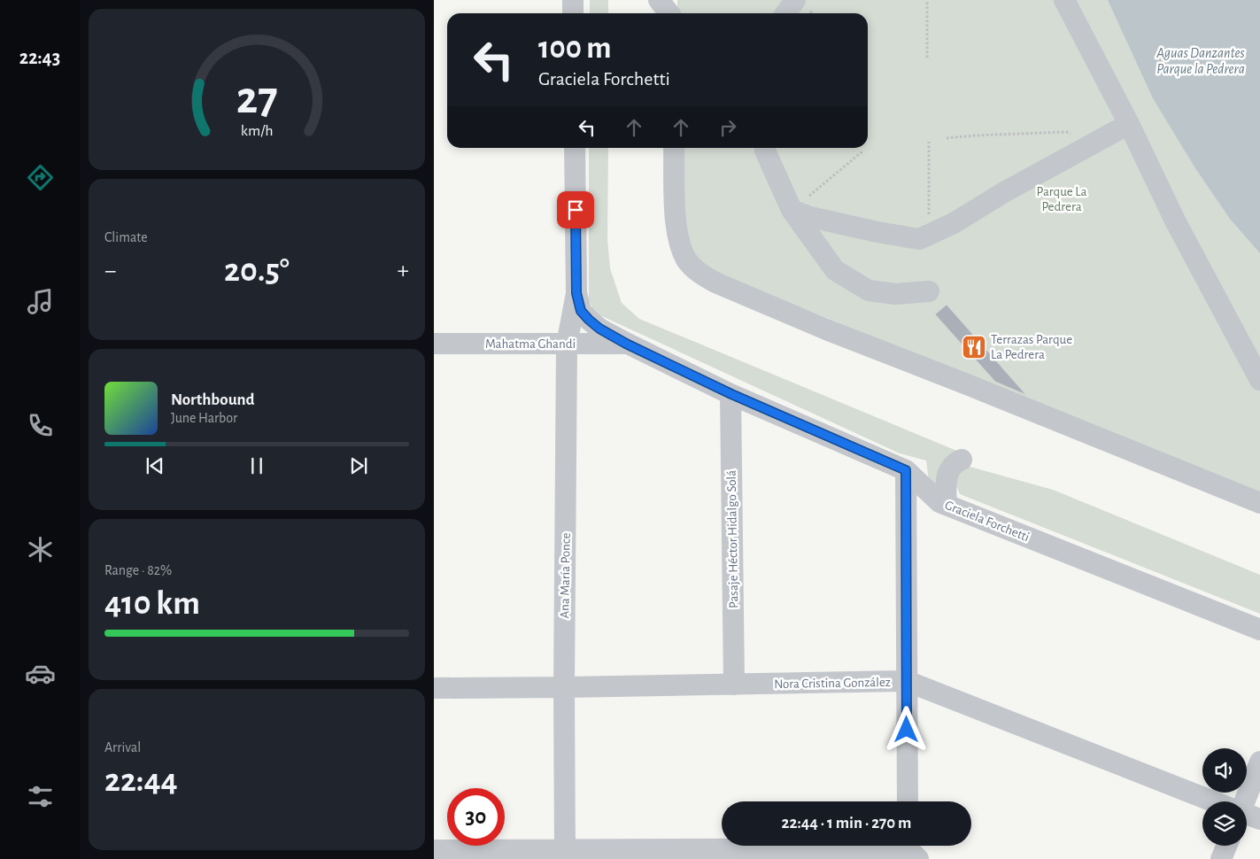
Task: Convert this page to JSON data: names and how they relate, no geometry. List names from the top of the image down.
{
  "streets": {
    "street": [
      "Mahatma Ghandi",
      "Graciela Forchetti",
      "Pasaje Héctor Hidalgo Solá",
      "Ana María Ponce",
      "Nora Cristina González"
    ]
  },
  "crossings": [
    ["Mahatma Ghandi", "Graciela Forchetti"],
    ["Mahatma Ghandi", "Ana María Ponce"],
    ["Graciela Forchetti", "Pasaje Héctor Hidalgo Solá"],
    ["Graciela Forchetti", "Ana María Ponce"],
    ["Pasaje Héctor Hidalgo Solá", "Nora Cristina González"],
    ["Ana María Ponce", "Nora Cristina González"]
  ],
  "water": ["Aguas Danzantes Parque la Pedrera"],
  "parks": ["Parque La Pedrera"],
  "places": {
    "restaurant": ["Terrazas Parque La Pedrera"]
  },
  "page": {
    "tabs": "22:43",
    "turn": ["100 m", "Graciela Forchetti"],
    "tile": [
      "Climate",
      ["Range · 82%", "410 km"],
      ["Arrival", "22:44"]
    ],
    "heat": ["−", "20.5°", "+"],
    "song": ["Northbound", "June Harbor"],
    "limit": "30",
    "trip": "22:44 · 1 min · 270 m",
    "gauge": ["27", "km/h"]
  }
}
